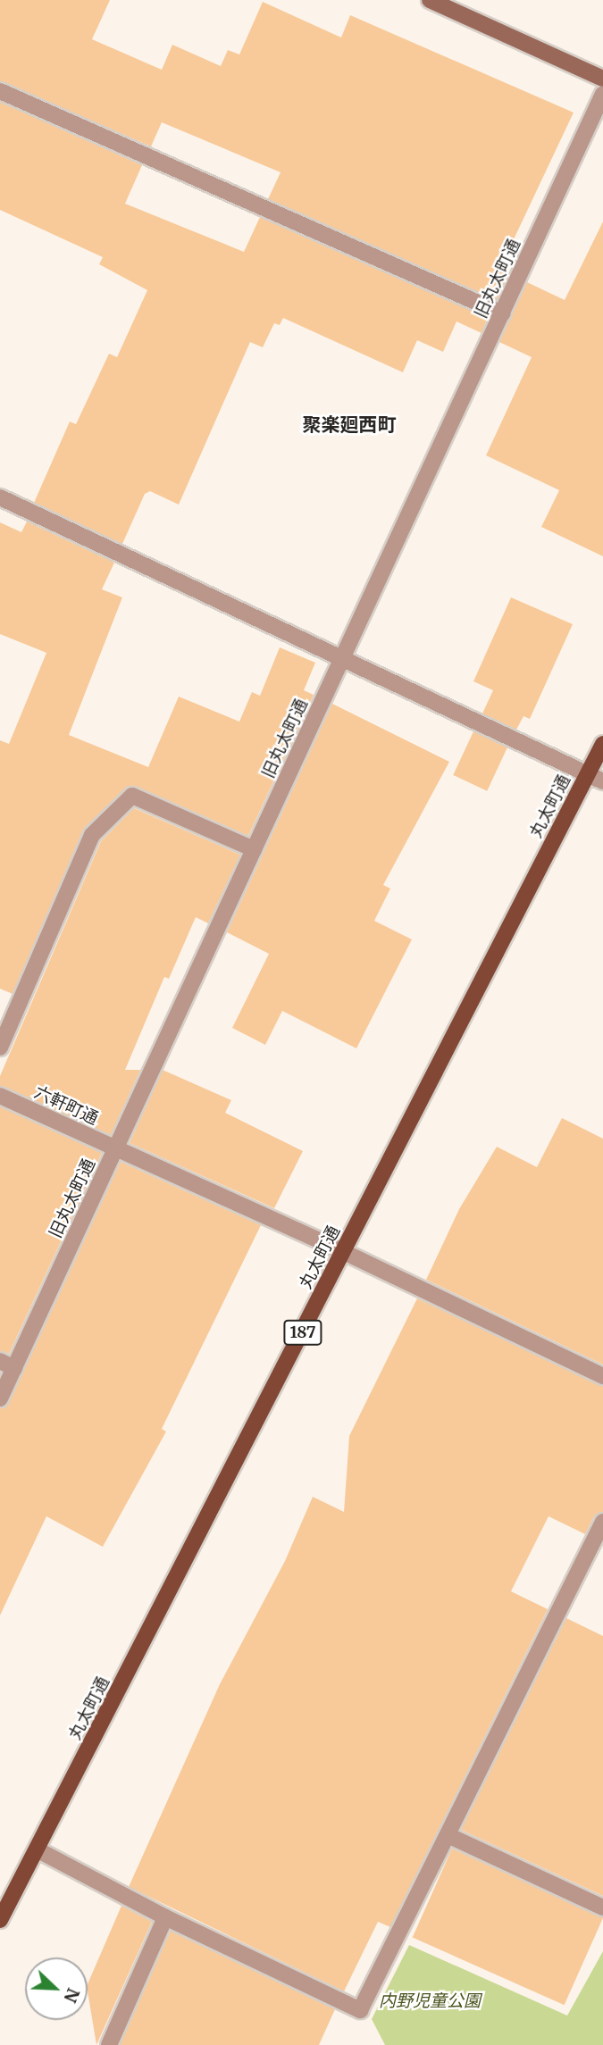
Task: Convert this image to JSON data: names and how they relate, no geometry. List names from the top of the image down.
{
  "streets": {
    "main road": ["丸太町通", "187"],
    "street": ["旧丸太町通", "六軒町通"]
  },
  "crossings": [
    ["旧丸太町通", "六軒町通"],
    ["丸太町通", "六軒町通"]
  ],
  "districts": ["聚楽廻西町"],
  "parks": ["内野児童公園"],
  "north": "bottom right"
}
